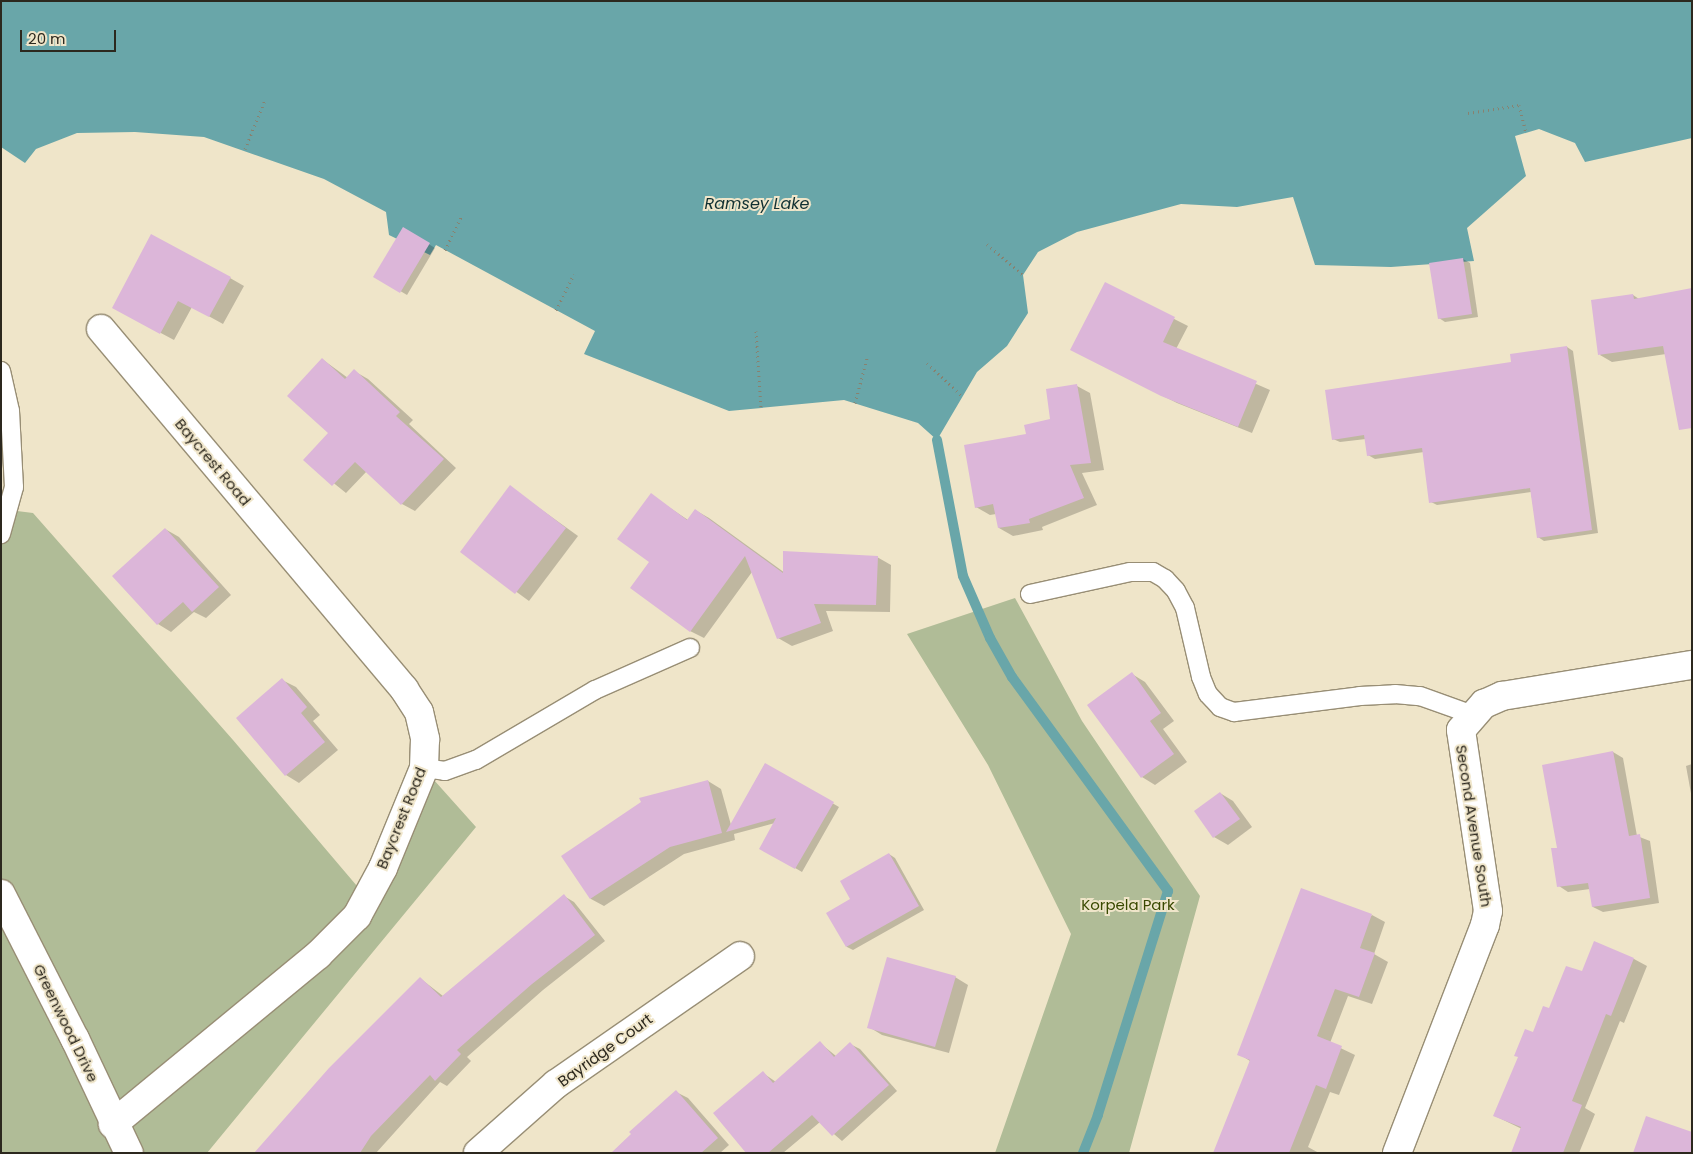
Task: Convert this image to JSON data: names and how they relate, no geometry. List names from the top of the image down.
{
  "streets": {
    "street": [
      "Baycrest Road",
      "Second Avenue South",
      "Greenwood Drive",
      "Bayridge Court"
    ]
  },
  "crossings": [
    ["Baycrest Road", "Greenwood Drive"]
  ],
  "water": ["Ramsey Lake"],
  "parks": ["Korpela Park"],
  "scale_bar": "20 m"
}
